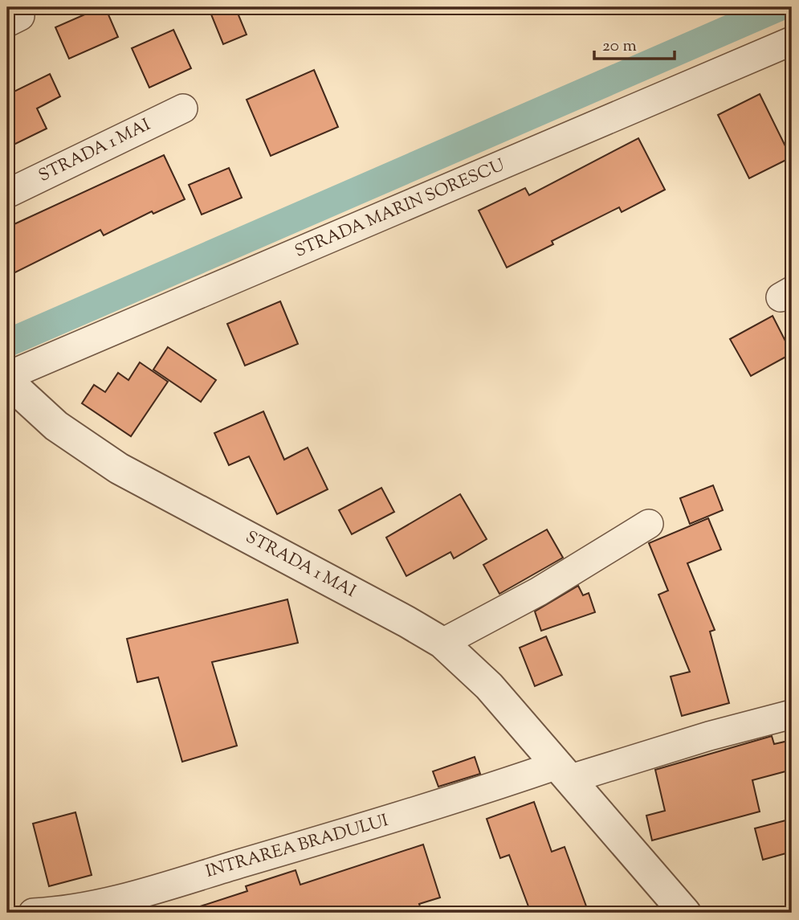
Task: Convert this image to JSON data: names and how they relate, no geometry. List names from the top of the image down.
{
  "streets": {
    "street": ["STRADA 1 MAI", "STRADA MARIN SORESCU", "INTRAREA BRADULUI"]
  },
  "crossings": [
    ["STRADA 1 MAI", "INTRAREA BRADULUI"]
  ],
  "scale_bar": "20 m"
}
